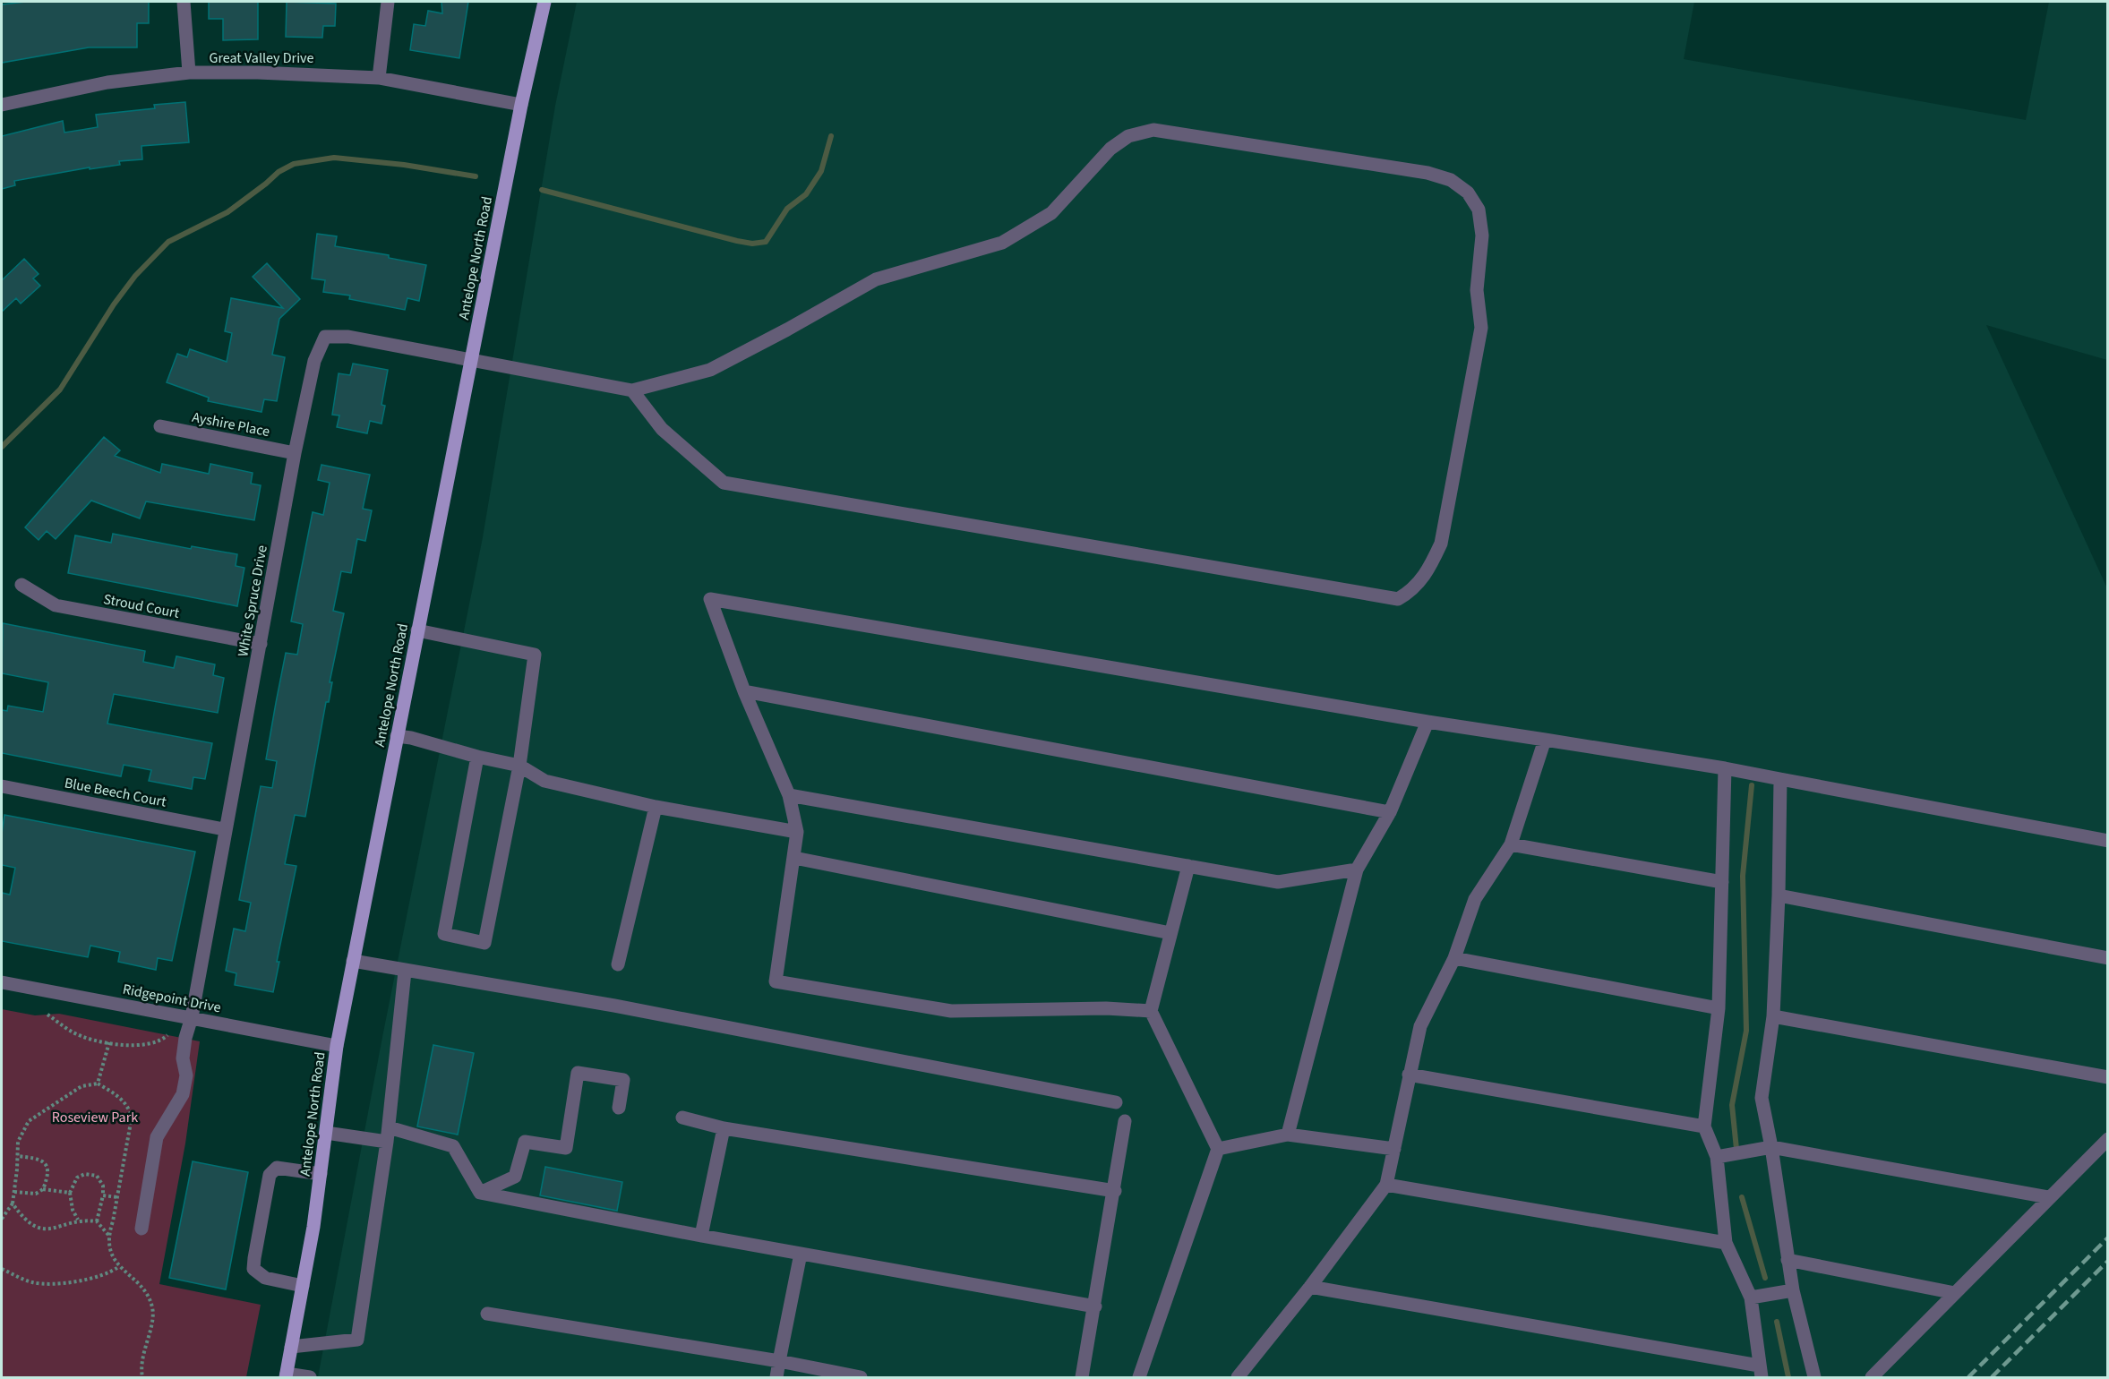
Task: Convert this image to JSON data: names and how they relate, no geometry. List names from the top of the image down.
{
  "streets": {
    "main road": ["Antelope North Road"],
    "street": [
      "Great Valley Drive",
      "Ayshire Place",
      "White Spruce Drive",
      "Stroud Court",
      "Blue Beech Court",
      "Ridgepoint Drive"
    ]
  },
  "crossings": [
    ["Great Valley Drive", "Antelope North Road"],
    ["Antelope North Road", "White Spruce Drive"],
    ["Antelope North Road", "Ridgepoint Drive"],
    ["Ayshire Place", "White Spruce Drive"],
    ["White Spruce Drive", "Stroud Court"],
    ["White Spruce Drive", "Blue Beech Court"],
    ["White Spruce Drive", "Ridgepoint Drive"]
  ],
  "parks": ["Roseview Park"]
}
